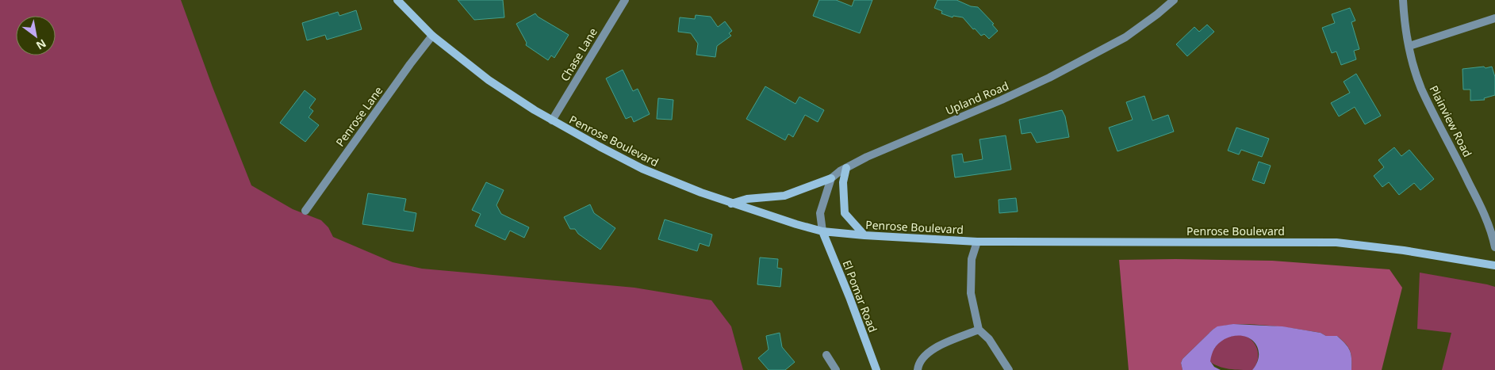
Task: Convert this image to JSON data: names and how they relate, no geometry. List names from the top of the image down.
{
  "streets": {
    "street": [
      "Chase Lane",
      "Upland Road",
      "Penrose Lane",
      "Plainview Road",
      "Penrose Boulevard",
      "El Pomar Road"
    ]
  },
  "crossings": [
    ["Chase Lane", "Penrose Boulevard"],
    ["Penrose Lane", "Penrose Boulevard"],
    ["Penrose Boulevard", "El Pomar Road"]
  ],
  "north": "bottom right"
}
